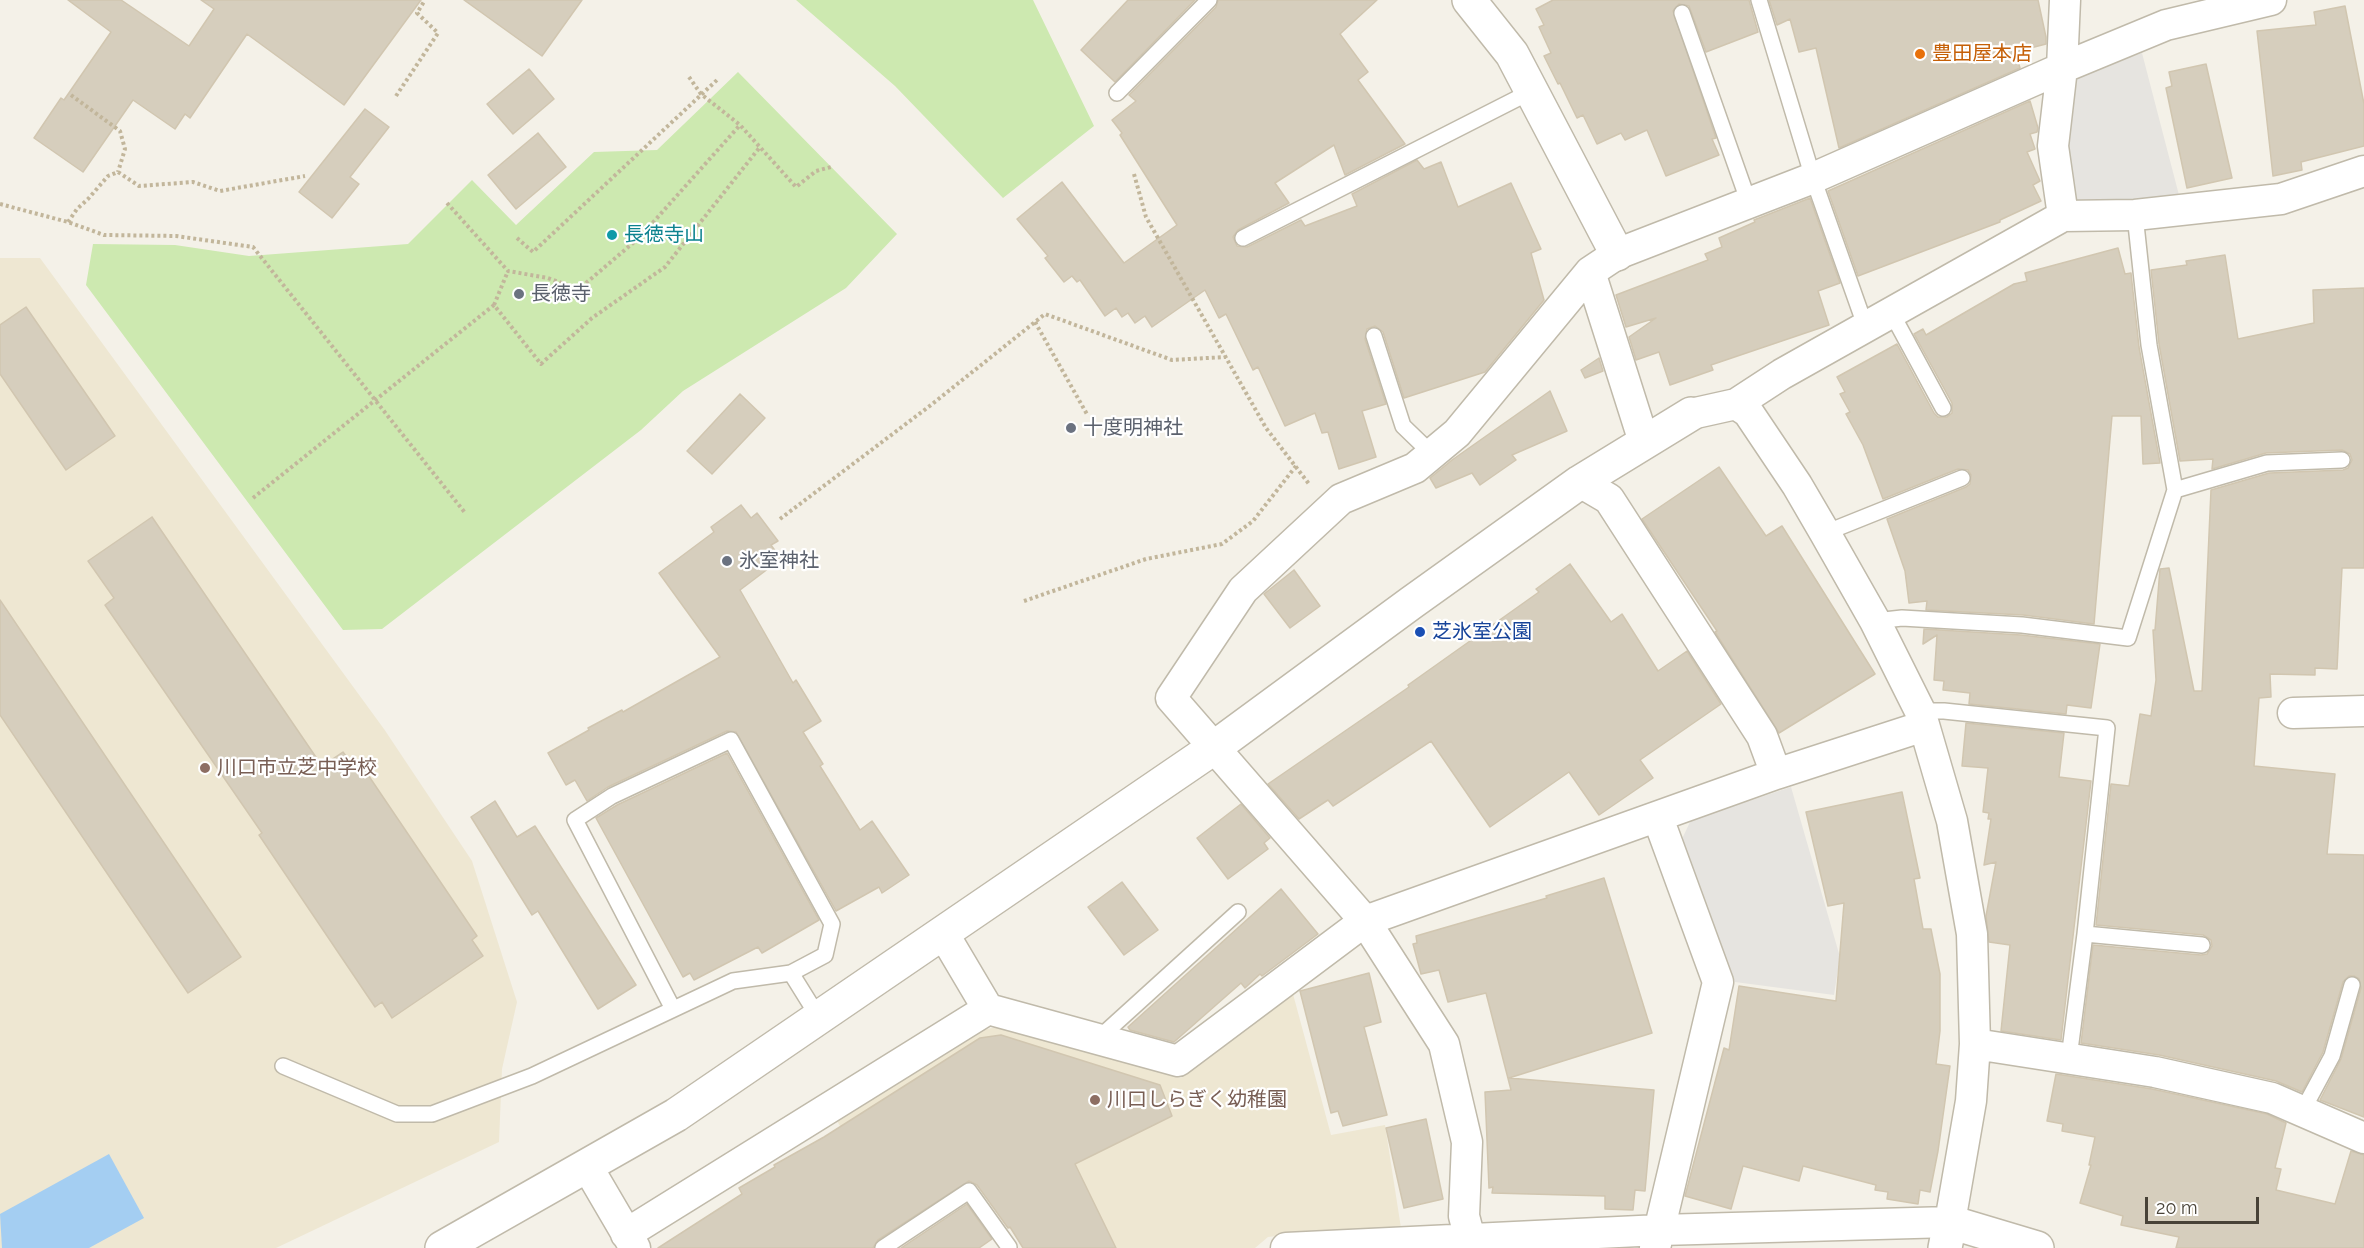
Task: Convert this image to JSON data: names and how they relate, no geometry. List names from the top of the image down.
{
  "places": [
    "豊田屋本店",
    "長徳寺山",
    "長徳寺",
    "十度明神社",
    "氷室神社",
    "芝氷室公園",
    "川口市立芝中学校",
    "川口しらぎく幼稚園"
  ],
  "scale_bar": "20 m"
}
